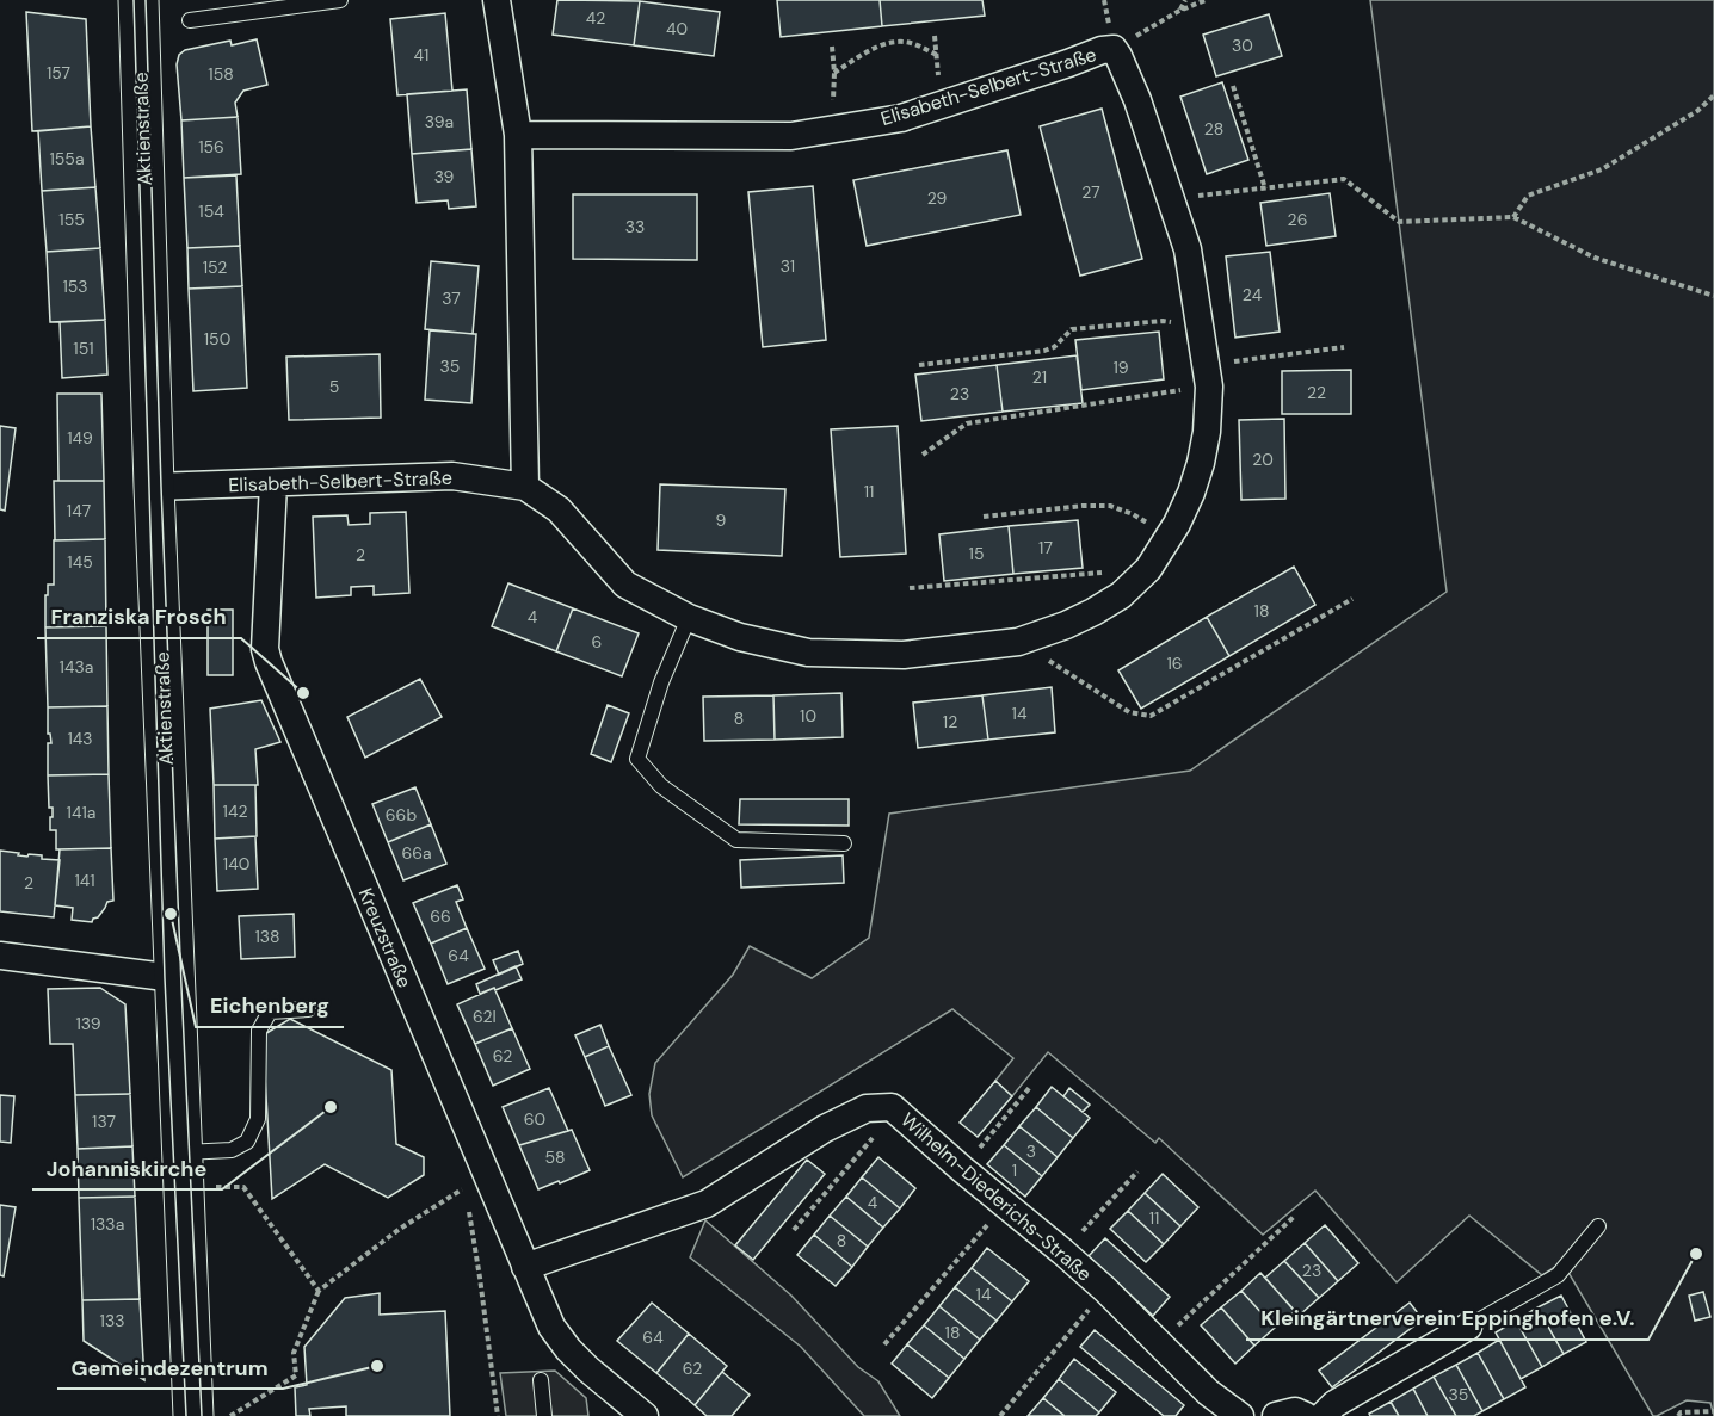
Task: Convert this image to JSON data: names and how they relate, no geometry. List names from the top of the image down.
{
  "streets": {
    "main road": ["Aktienstraße"],
    "street": ["Elisabeth-Selbert-Straße", "Kreuzstraße", "Wilhelm-Diederichs-Straße"]
  },
  "crossings": [
    ["Elisabeth-Selbert-Straße", "Aktienstraße"],
    ["Elisabeth-Selbert-Straße", "Kreuzstraße"]
  ],
  "places": [
    "Franziska Frosch",
    "Eichenberg",
    "Johanniskirche",
    "Kleingärtnerverein Eppinghofen e.V.",
    "Gemeindezentrum"
  ],
  "house_numbers": [
    "42",
    "40",
    "30",
    "41",
    "157",
    "158",
    "39a",
    "28",
    "156",
    "155a",
    "39",
    "27",
    "29",
    "154",
    "155",
    "26",
    "33",
    "31",
    "152",
    "153",
    "24",
    "37",
    "150",
    "151",
    "35",
    "19",
    "21",
    "5",
    "22",
    "23",
    "149",
    "20",
    "11",
    "147",
    "9",
    "17",
    "15",
    "2",
    "145",
    "18",
    "4",
    "6",
    "16",
    "143a",
    "14",
    "10",
    "8",
    "12",
    "143",
    "142",
    "141a",
    "66b",
    "66a",
    "140",
    "141",
    "2",
    "66",
    "138",
    "64",
    "62I",
    "139",
    "62",
    "60",
    "137",
    "3",
    "58",
    "1",
    "4",
    "11",
    "133a",
    "8",
    "23",
    "14",
    "133",
    "18",
    "64",
    "62",
    "35"
  ]
}
